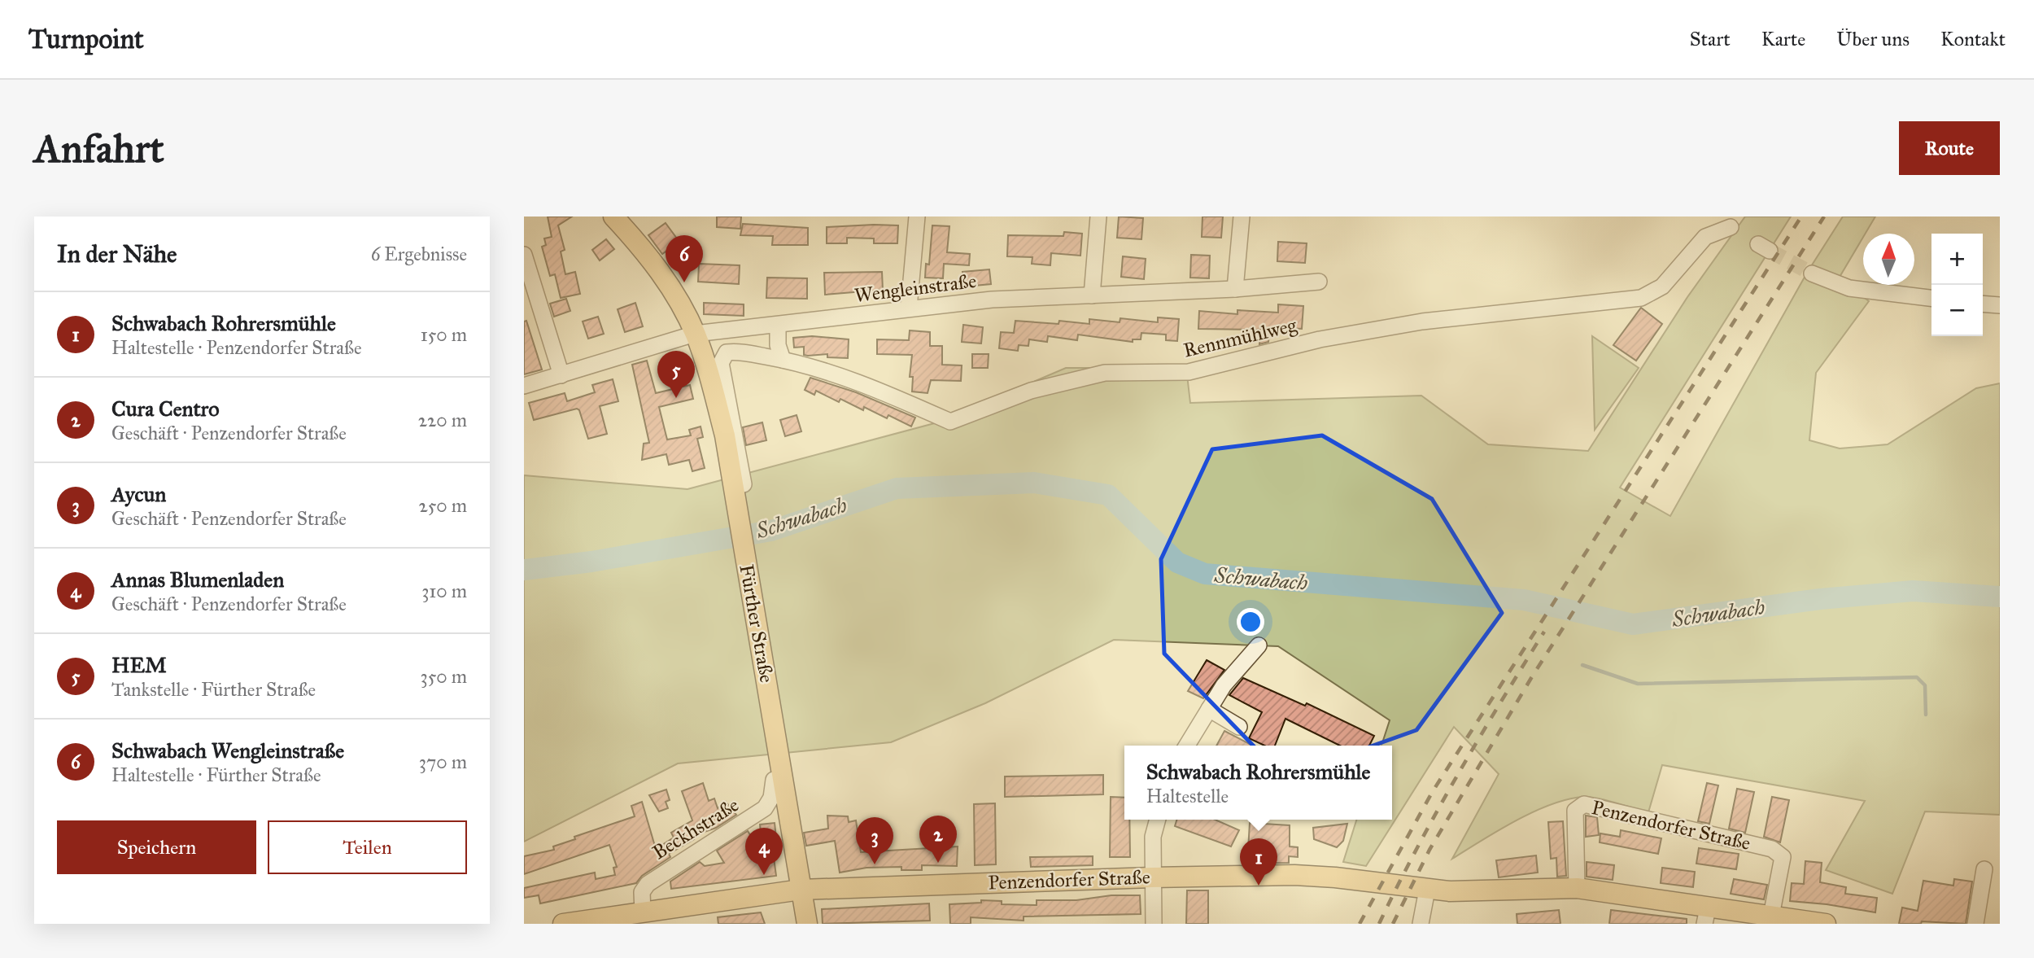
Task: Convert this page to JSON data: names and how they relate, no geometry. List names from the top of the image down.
{
  "streets": {
    "main road": ["Fürther Straße", "Penzendorfer Straße"],
    "street": ["Wengleinstraße", "Rennmühlweg", "Beckhstraße"]
  },
  "crossings": [
    ["Wengleinstraße", "Fürther Straße"],
    ["Fürther Straße", "Penzendorfer Straße"],
    ["Penzendorfer Straße", "Beckhstraße"]
  ],
  "water": ["Schwabach"],
  "north": "top",
  "page": {
    "header": "Turnpoint",
    "nav": [
      "Start",
      "Karte",
      "Über uns",
      "Kontakt"
    ],
    "buttons": [
      "Route",
      ["Speichern", "Teilen"]
    ],
    "title": "Anfahrt",
    "heading": ["In der Nähe", "6 Ergebnisse"],
    "map_buttons": ["+", "−"],
    "pins": [
      "6",
      "5",
      "2",
      "3",
      "4",
      "1"
    ],
    "list": [
      {
        "mark": "1",
        "name": "Schwabach Rohrersmühle",
        "note": "Haltestelle · Penzendorfer Straße",
        "value": "150 m"
      },
      {
        "mark": "2",
        "name": "Cura Centro",
        "note": "Geschäft · Penzendorfer Straße",
        "value": "220 m"
      },
      {
        "mark": "3",
        "name": "Aycun",
        "note": "Geschäft · Penzendorfer Straße",
        "value": "250 m"
      },
      {
        "mark": "4",
        "name": "Annas Blumenladen",
        "note": "Geschäft · Penzendorfer Straße",
        "value": "310 m"
      },
      {
        "mark": "5",
        "name": "HEM",
        "note": "Tankstelle · Fürther Straße",
        "value": "350 m"
      },
      {
        "mark": "6",
        "name": "Schwabach Wengleinstraße",
        "note": "Haltestelle · Fürther Straße",
        "value": "370 m"
      }
    ],
    "popup": ["Schwabach Rohrersmühle", "Haltestelle"]
  }
}
